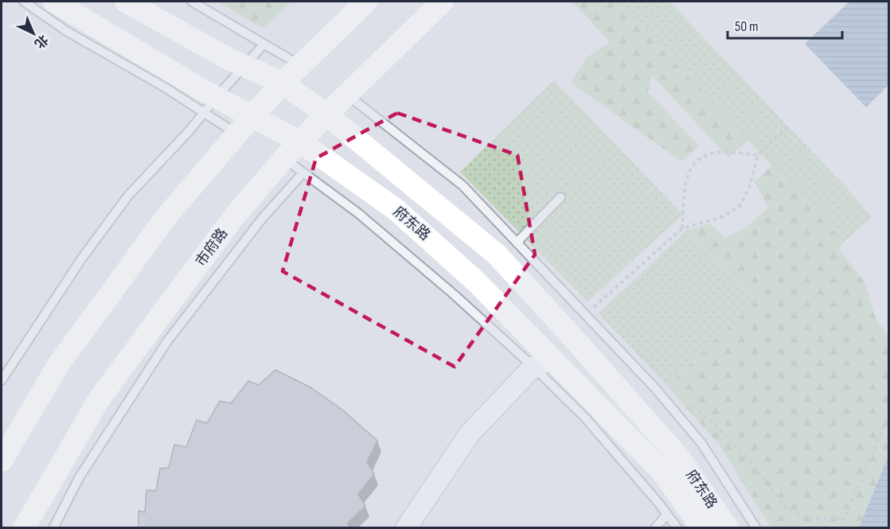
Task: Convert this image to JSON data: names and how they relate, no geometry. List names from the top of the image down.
{
  "streets": {
    "main road": ["府东路", "市府路"]
  },
  "crossings": [
    ["府东路", "市府路"]
  ],
  "scale_bar": "50 m",
  "north": "bottom right"
}
